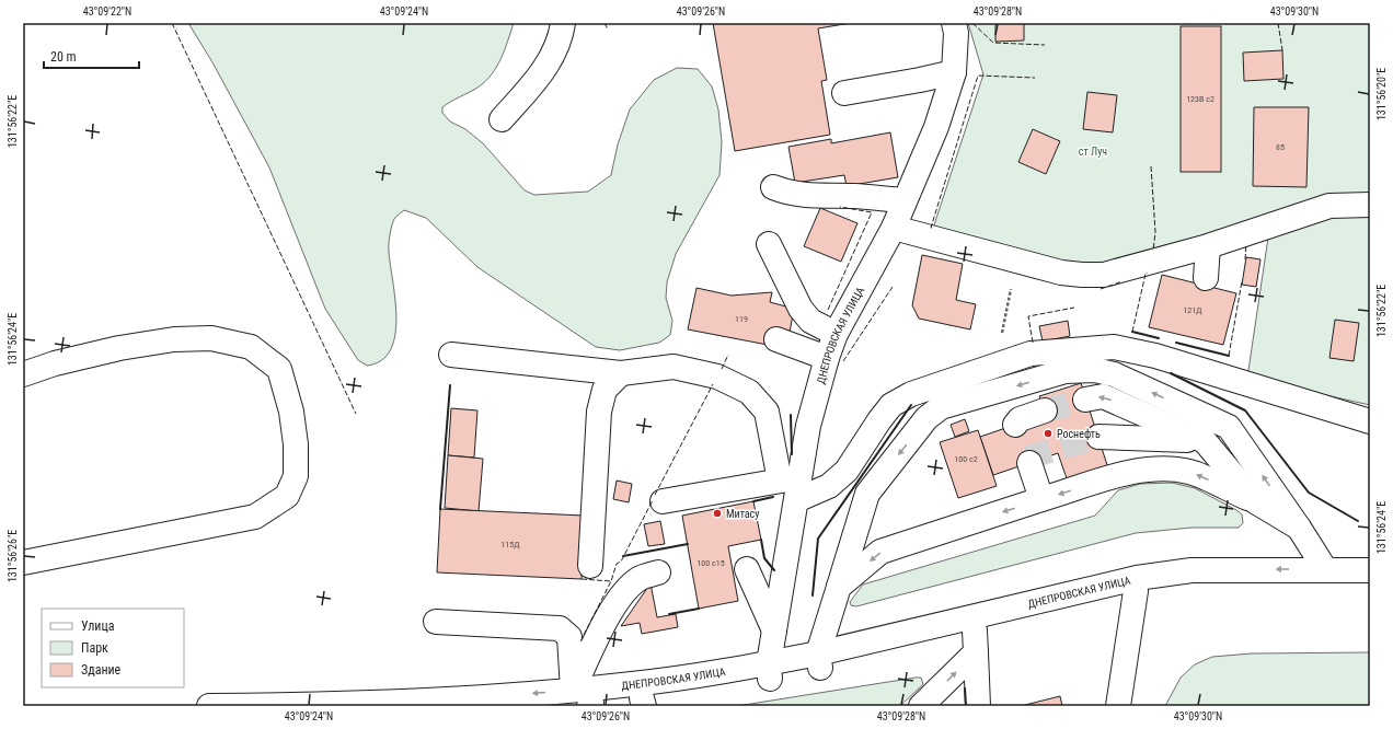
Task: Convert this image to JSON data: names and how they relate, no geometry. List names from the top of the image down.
{
  "streets": {
    "main road": ["ДНЕПРОВСКАЯ УЛИЦА"]
  },
  "parks": ["ст Луч"],
  "places": ["Роснефть", "Митасу"],
  "house_numbers": [
    "123В с2",
    "85",
    "121Д",
    "119",
    "100 с2",
    "115Д",
    "100 с15"
  ],
  "legend": ["Улица", "Парк", "Здание"],
  "scale_bar": "20 m",
  "coordinates": [
    "43°09'22\"N",
    "43°09'24\"N",
    "43°09'26\"N",
    "43°09'28\"N",
    "43°09'30\"N",
    "131°56'20\"E",
    "131°56'22\"E",
    "131°56'24\"E",
    "131°56'26\"E"
  ]
}
